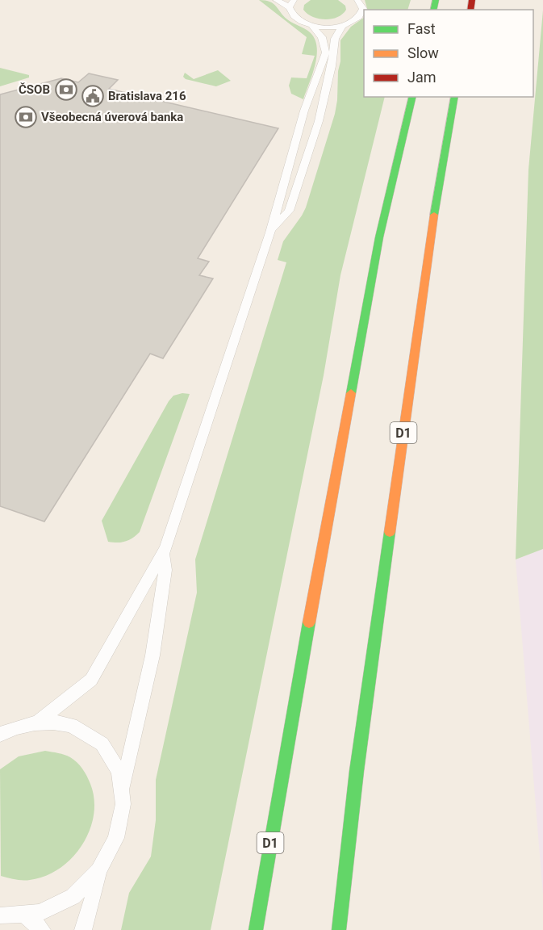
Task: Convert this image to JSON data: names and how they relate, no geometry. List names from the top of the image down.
{
  "streets": {
    "highway": ["D1"]
  },
  "places": {
    "bank": ["ČSOB", "Všeobecná úverová banka"],
    "public building": ["Bratislava 216"]
  },
  "legend": ["Fast", "Slow", "Jam"]
}
